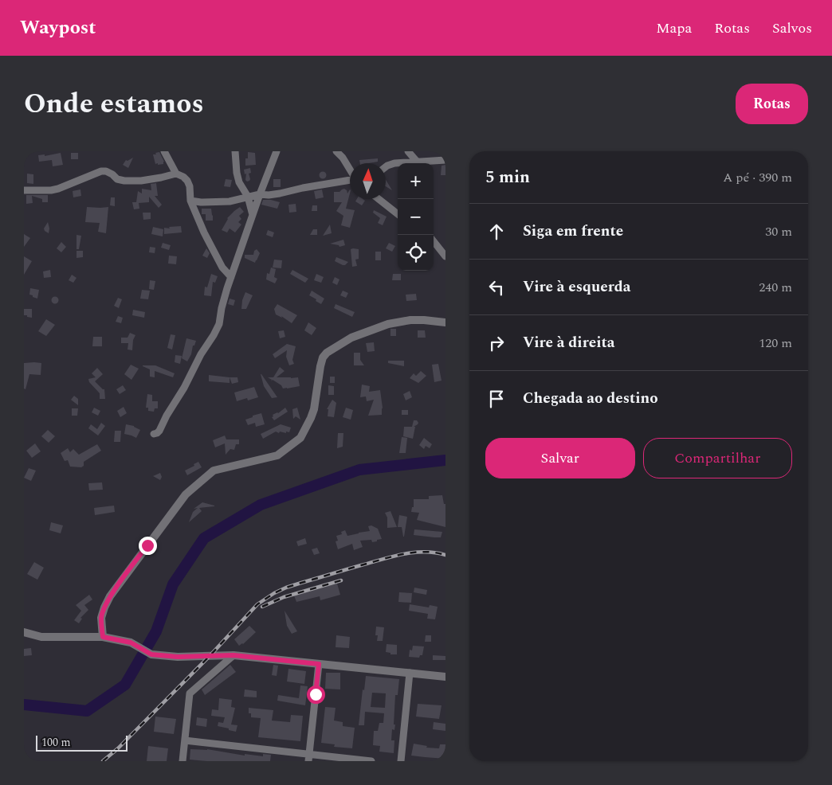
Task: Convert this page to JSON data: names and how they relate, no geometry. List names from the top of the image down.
{
  "scale_bar": "100 m",
  "north": "top",
  "page": {
    "header": "Waypost",
    "nav": ["Mapa", "Rotas", "Salvos"],
    "title": "Onde estamos",
    "buttons": [
      "Rotas",
      ["Salvar", "Compartilhar"]
    ],
    "heading": ["5 min", "A pé · 390 m"],
    "map_buttons": ["+", "−"],
    "list": [
      ["Siga em frente", "30 m"],
      ["Vire à esquerda", "240 m"],
      ["Vire à direita", "120 m"],
      "Chegada ao destino"
    ],
    "scale": "100 m"
  }
}
